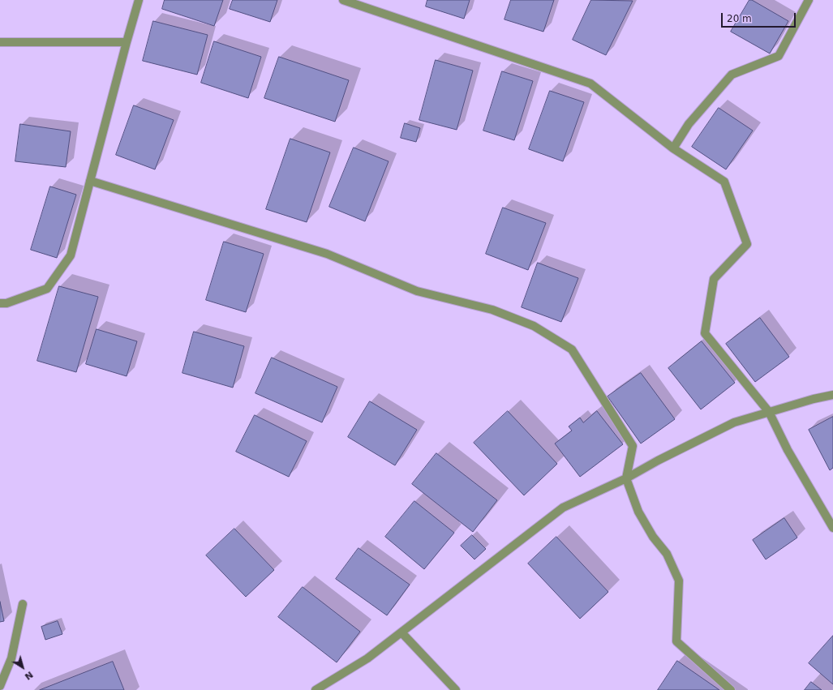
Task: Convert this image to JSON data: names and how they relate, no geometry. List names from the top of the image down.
{
  "scale_bar": "20 m",
  "north": "bottom right"
}
